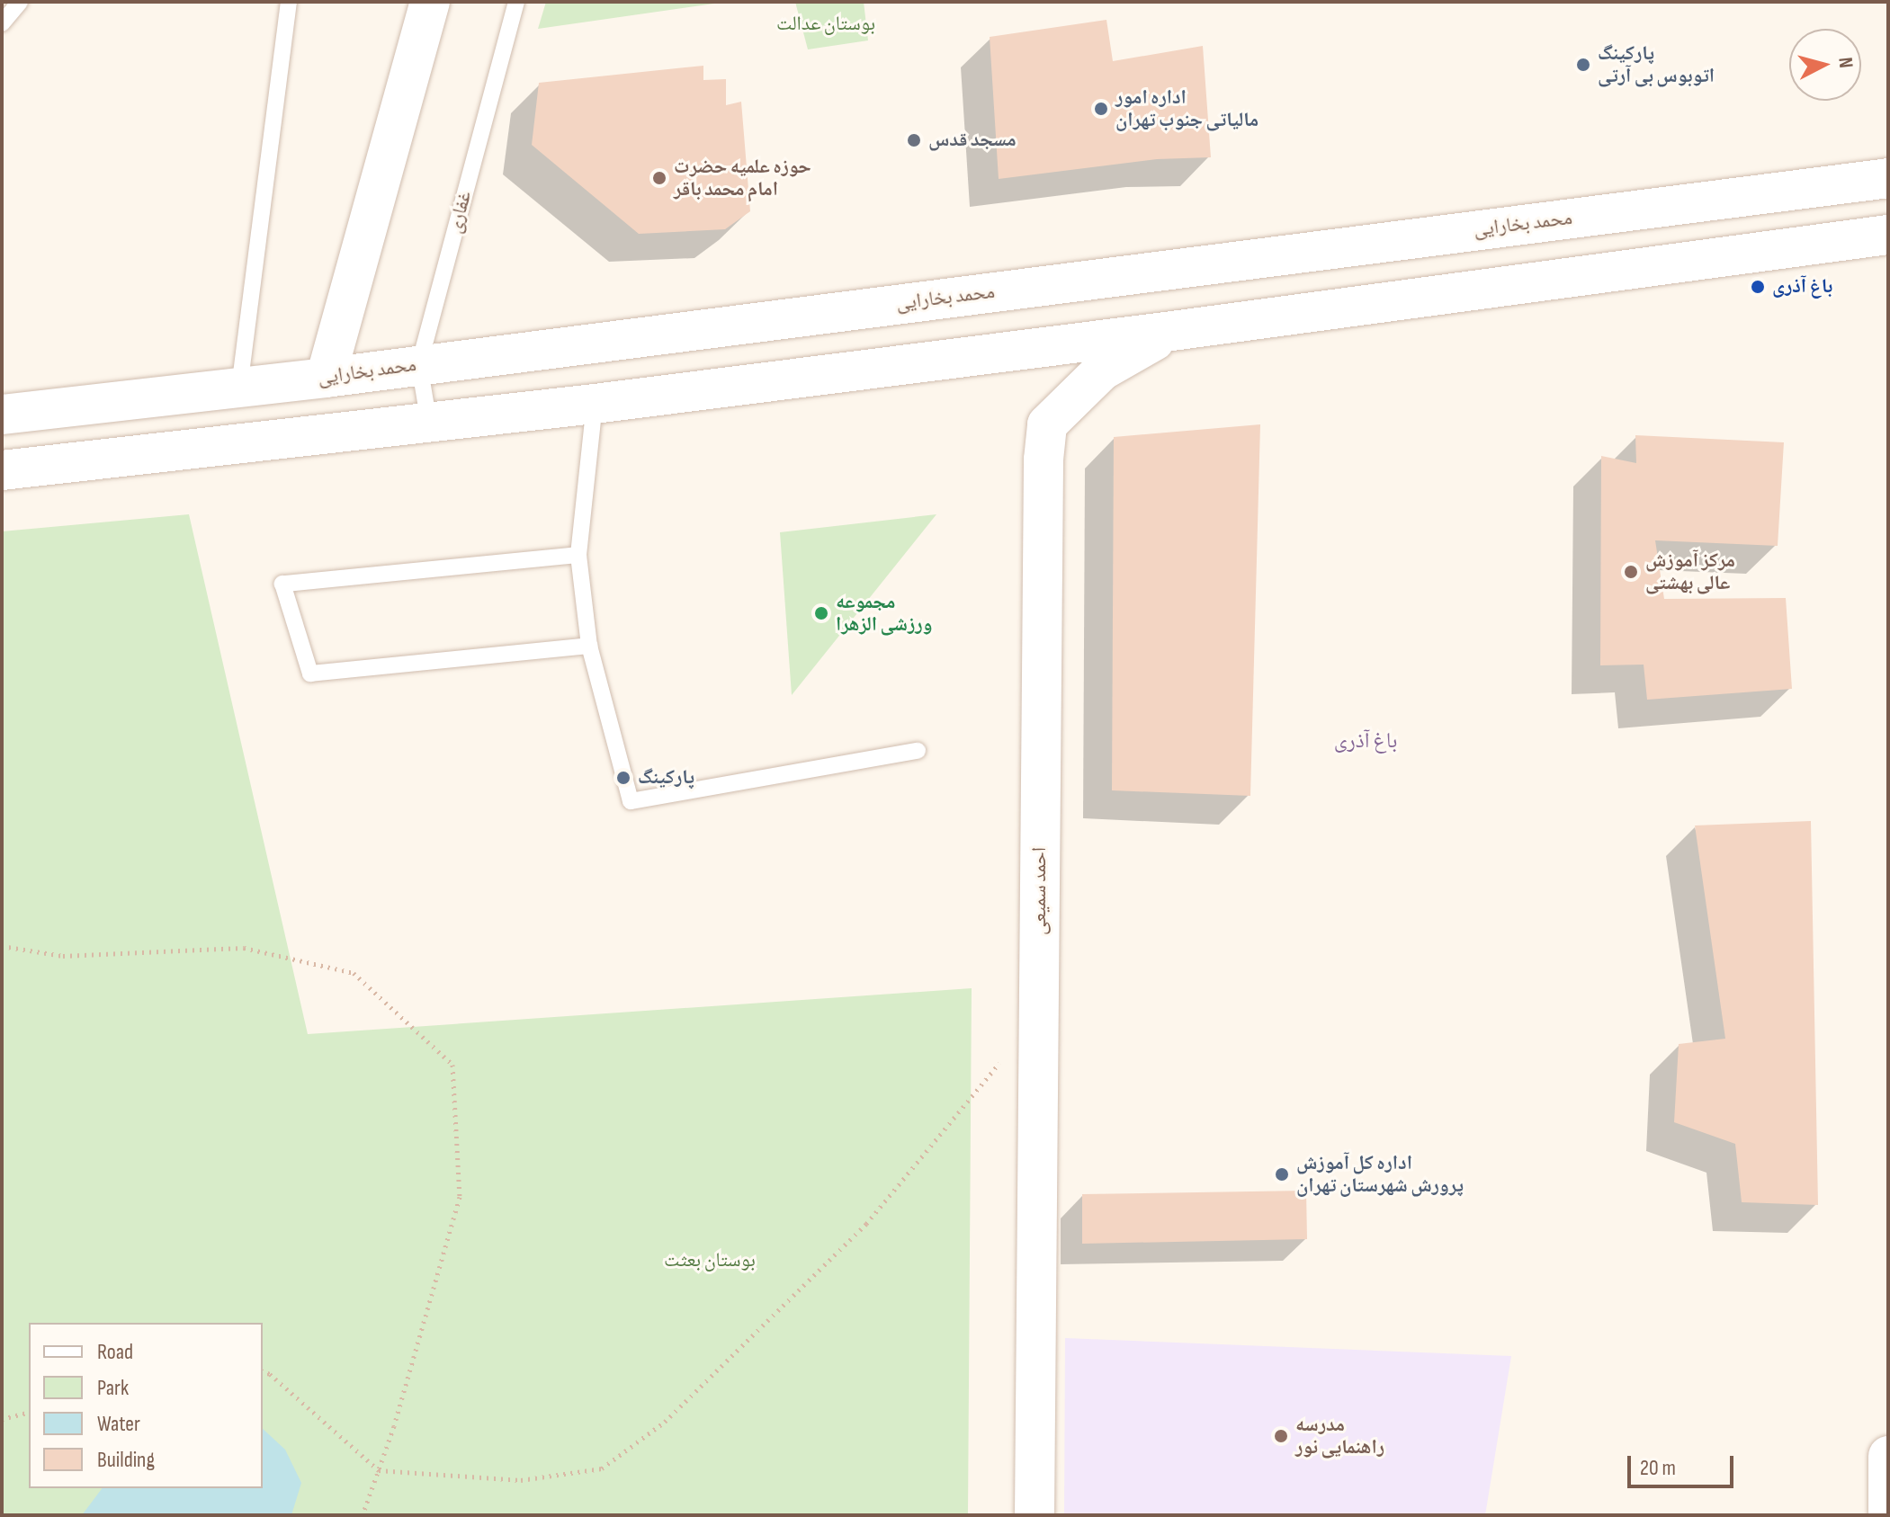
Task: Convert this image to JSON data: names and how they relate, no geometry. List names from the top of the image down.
{
  "streets": {
    "main road": ["محمد بخارایی", "احمد سمیعی"],
    "lane": ["غفاری"]
  },
  "crossings": [
    ["غفاری", "محمد بخارایی"]
  ],
  "districts": ["باغ آذری"],
  "parks": ["بوستان عدالت", "بوستان بعثت"],
  "places": [
    "پارکینگ اتوبوس بی آرتی",
    "اداره امور مالیاتی جنوب تهران",
    "مسجد قدس",
    "حوزه علمیه حضرت امام محمد باقر",
    "باغ آذری",
    "مرکز آموزش عالی بهشتی",
    "مجموعه ورزشی الزهرا",
    "پارکینگ",
    "اداره کل آموزش پرورش شهرستان تهران",
    "مدرسه راهنمایی نور"
  ],
  "legend": [
    "Road",
    "Park",
    "Water",
    "Building"
  ],
  "scale_bar": "20 m",
  "north": "right"
}
